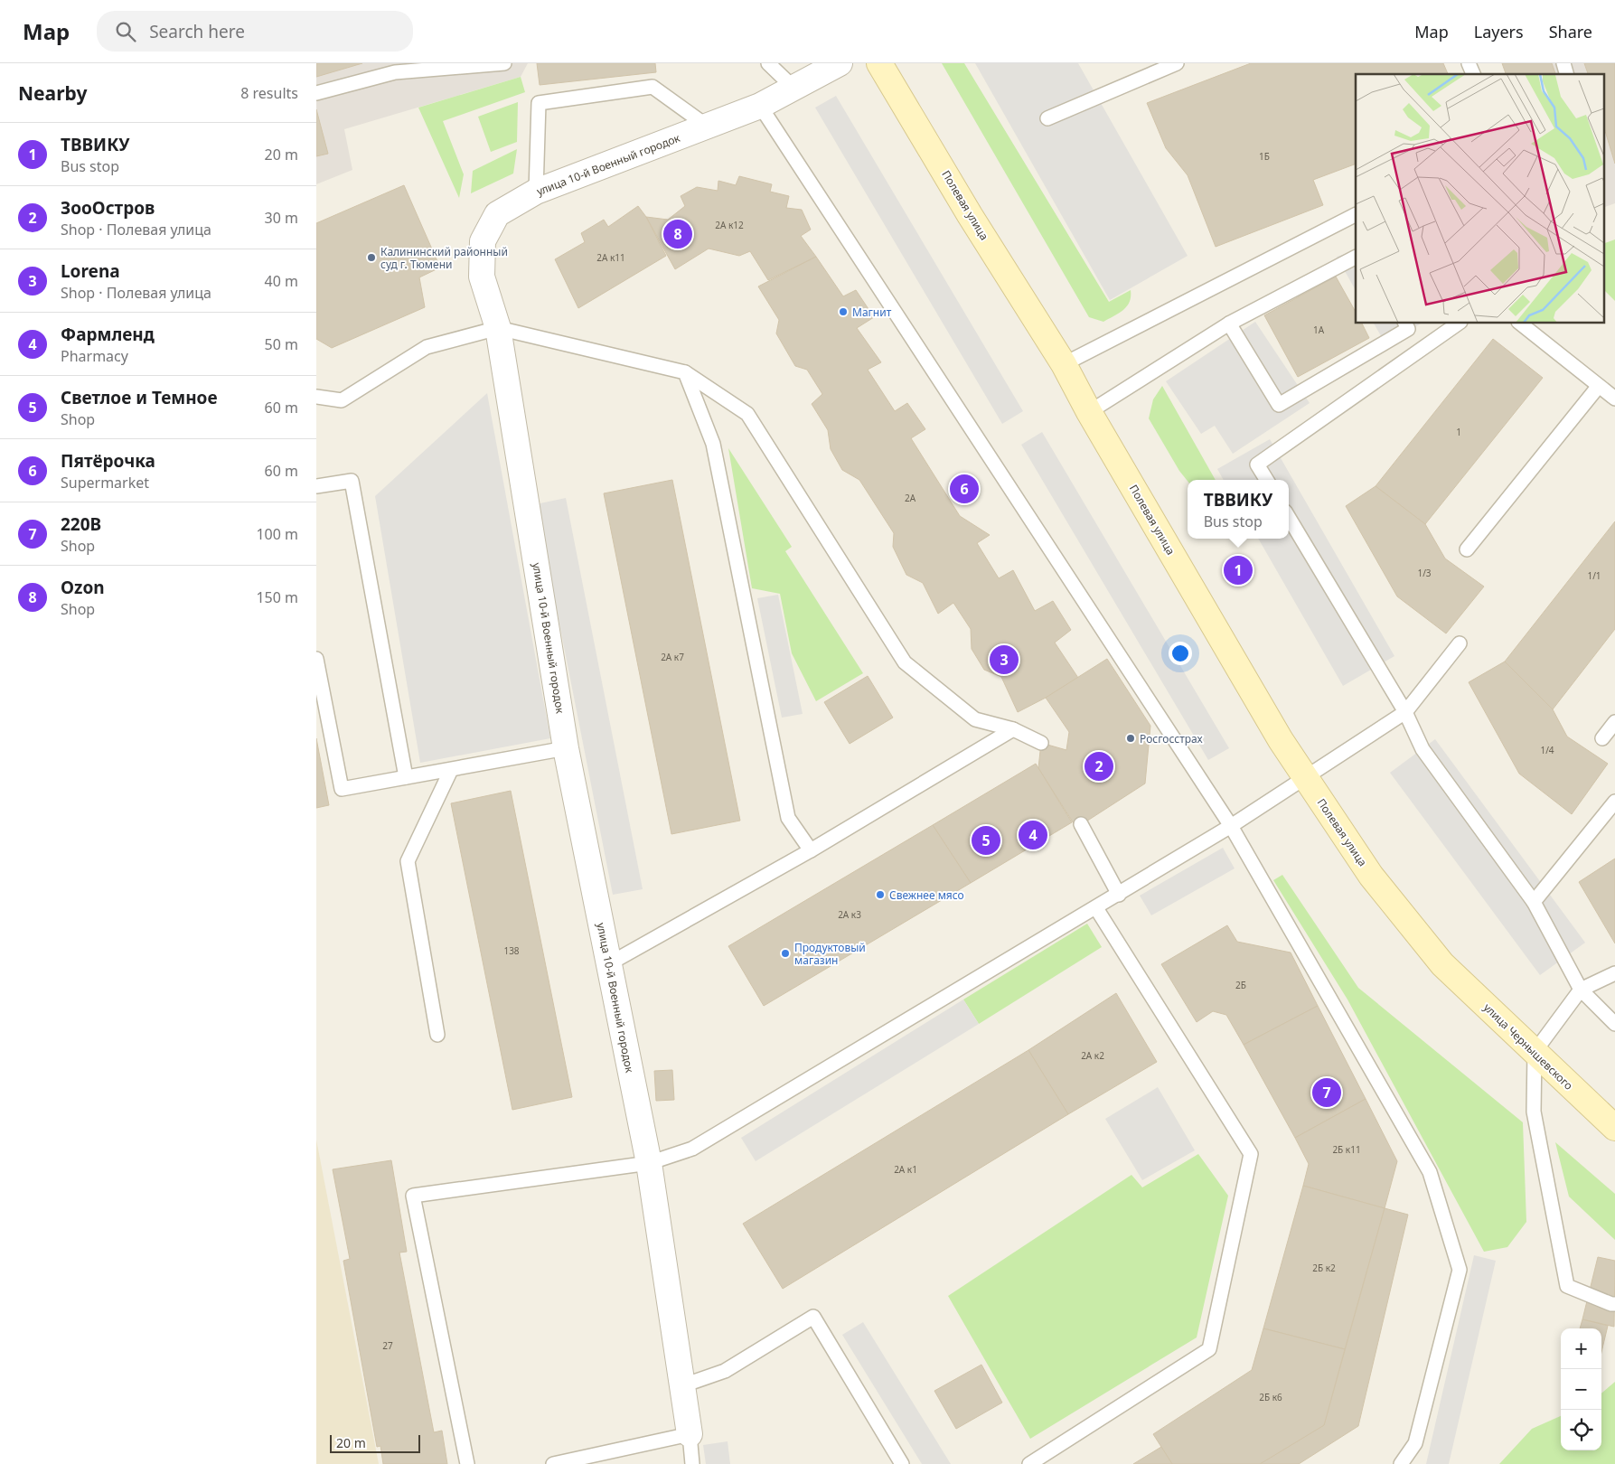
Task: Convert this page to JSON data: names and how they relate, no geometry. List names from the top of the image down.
{
  "streets": {
    "street": ["улица 10-й Военный городок", "Полевая улица", "улица Чернышевского"]
  },
  "crossings": [
    ["Полевая улица", "улица Чернышевского"]
  ],
  "places": [
    "Калининский районный суд г. Тюмени",
    "Магнит",
    "Росгосстрах",
    "Свежнее мясо",
    "Продуктовый магазин"
  ],
  "house_numbers": [
    "1Б",
    "2А к12",
    "2А к11",
    "1А",
    "1",
    "2А",
    "1/3",
    "1/1",
    "2А к7",
    "1/4",
    "2А к3",
    "138",
    "2Б",
    "2А к2",
    "2Б к11",
    "2А к1",
    "2Б к2",
    "27",
    "2Б к6"
  ],
  "scale_bar": "20 m",
  "page": {
    "header": "Map",
    "search": "Search here",
    "nav": ["Map", "Layers", "Share"],
    "heading": ["Nearby", "8 results"],
    "list": [
      {
        "mark": "1",
        "name": "ТВВИКУ",
        "note": "Bus stop",
        "value": "20 m"
      },
      {
        "mark": "2",
        "name": "ЗооОстров",
        "note": "Shop · Полевая улица",
        "value": "30 m"
      },
      {
        "mark": "3",
        "name": "Lorena",
        "note": "Shop · Полевая улица",
        "value": "40 m"
      },
      {
        "mark": "4",
        "name": "Фармленд",
        "note": "Pharmacy",
        "value": "50 m"
      },
      {
        "mark": "5",
        "name": "Светлое и Темное",
        "note": "Shop",
        "value": "60 m"
      },
      {
        "mark": "6",
        "name": "Пятёрочка",
        "note": "Supermarket",
        "value": "60 m"
      },
      {
        "mark": "7",
        "name": "220В",
        "note": "Shop",
        "value": "100 m"
      },
      {
        "mark": "8",
        "name": "Ozon",
        "note": "Shop",
        "value": "150 m"
      }
    ],
    "pins": [
      "8",
      "6",
      "1",
      "3",
      "2",
      "4",
      "5",
      "7"
    ],
    "popup": ["ТВВИКУ", "Bus stop"],
    "map_buttons": ["+", "−"],
    "scale": "20 m"
  }
}
